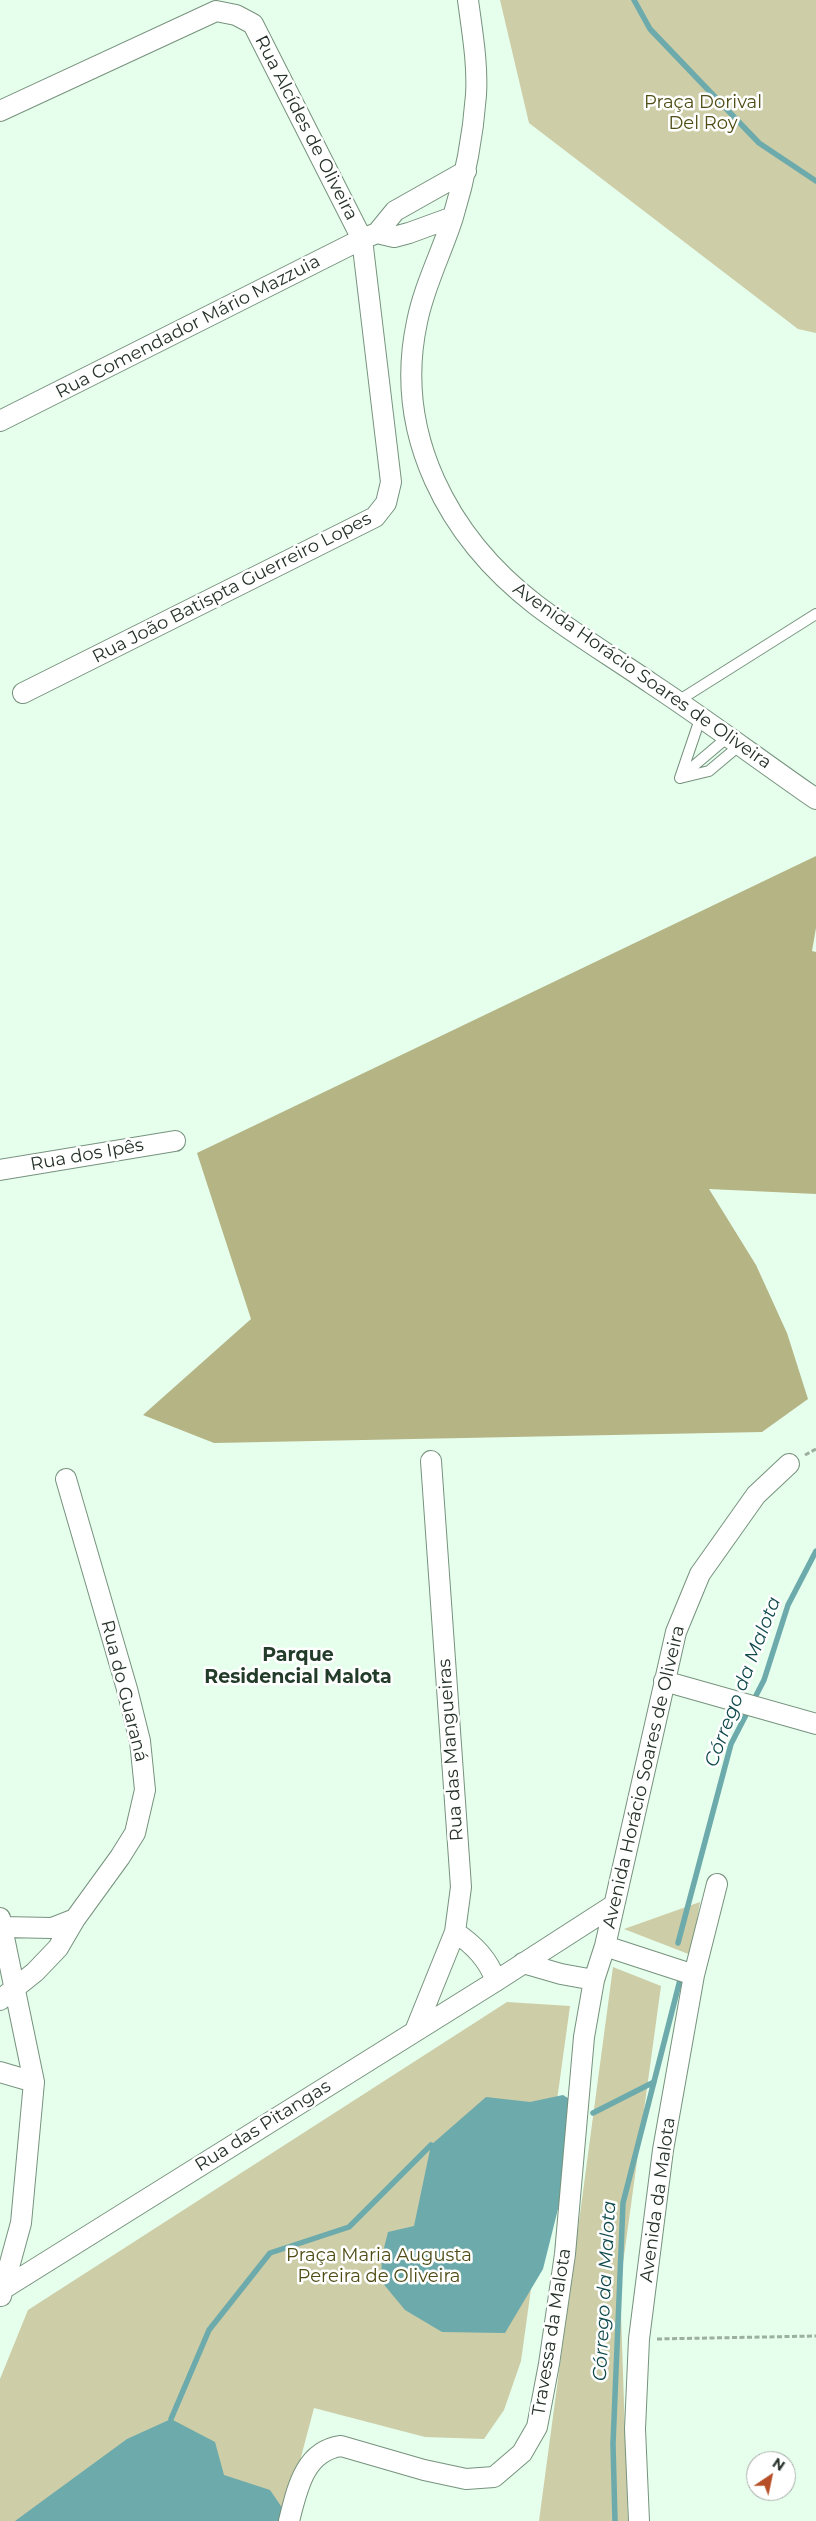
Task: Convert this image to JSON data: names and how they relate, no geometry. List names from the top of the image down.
{
  "streets": {
    "street": [
      "Rua Alcídes de Oliveira",
      "Rua Comendador Mário Mazzuia",
      "Rua João Batispta Guerreiro Lopes",
      "Avenida Horácio Soares de Oliveira",
      "Rua dos Ipês",
      "Rua do Guaraná",
      "Rua das Mangueiras",
      "Rua das Pitangas",
      "Avenida da Malota",
      "Travessa da Malota"
    ]
  },
  "crossings": [
    ["Rua Alcídes de Oliveira", "Rua Comendador Mário Mazzuia"],
    ["Rua Alcídes de Oliveira", "Rua João Batispta Guerreiro Lopes"],
    ["Rua Comendador Mário Mazzuia", "Rua João Batispta Guerreiro Lopes"],
    ["Rua Comendador Mário Mazzuia", "Avenida Horácio Soares de Oliveira"],
    ["Avenida Horácio Soares de Oliveira", "Rua das Pitangas"],
    ["Avenida Horácio Soares de Oliveira", "Travessa da Malota"],
    ["Rua das Mangueiras", "Rua das Pitangas"]
  ],
  "districts": ["Parque Residencial Malota"],
  "water": ["Córrego da Malota"],
  "parks": ["Praça Dorival Del Roy", "Praça Maria Augusta Pereira de Oliveira"],
  "north": "top right"
}
